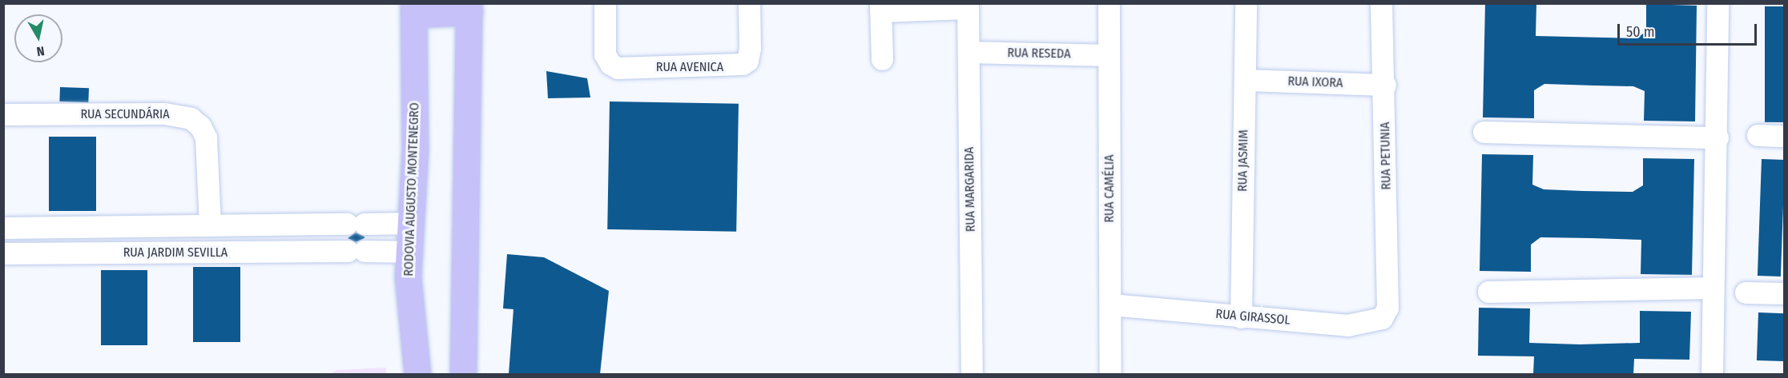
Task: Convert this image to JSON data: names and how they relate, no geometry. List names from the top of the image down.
{
  "streets": {
    "main road": ["RODOVIA AUGUSTO MONTENEGRO"],
    "street": [
      "RUA RESEDA",
      "RUA AVENICA",
      "RUA IXORA",
      "RUA SECUNDÁRIA",
      "RUA PETUNIA",
      "RUA JASMIM",
      "RUA CAMÉLIA",
      "RUA MARGARIDA",
      "RUA JARDIM SEVILLA",
      "RUA GIRASSOL"
    ]
  },
  "crossings": [
    ["RUA RESEDA", "RUA CAMÉLIA"],
    ["RUA RESEDA", "RUA MARGARIDA"],
    ["RUA IXORA", "RUA PETUNIA"],
    ["RUA IXORA", "RUA JASMIM"],
    ["RUA SECUNDÁRIA", "RUA JARDIM SEVILLA"],
    ["RUA PETUNIA", "RUA GIRASSOL"],
    ["RUA JASMIM", "RUA GIRASSOL"],
    ["RUA CAMÉLIA", "RUA GIRASSOL"],
    ["RODOVIA AUGUSTO MONTENEGRO", "RUA JARDIM SEVILLA"]
  ],
  "scale_bar": "50 m",
  "north": "bottom"
}
